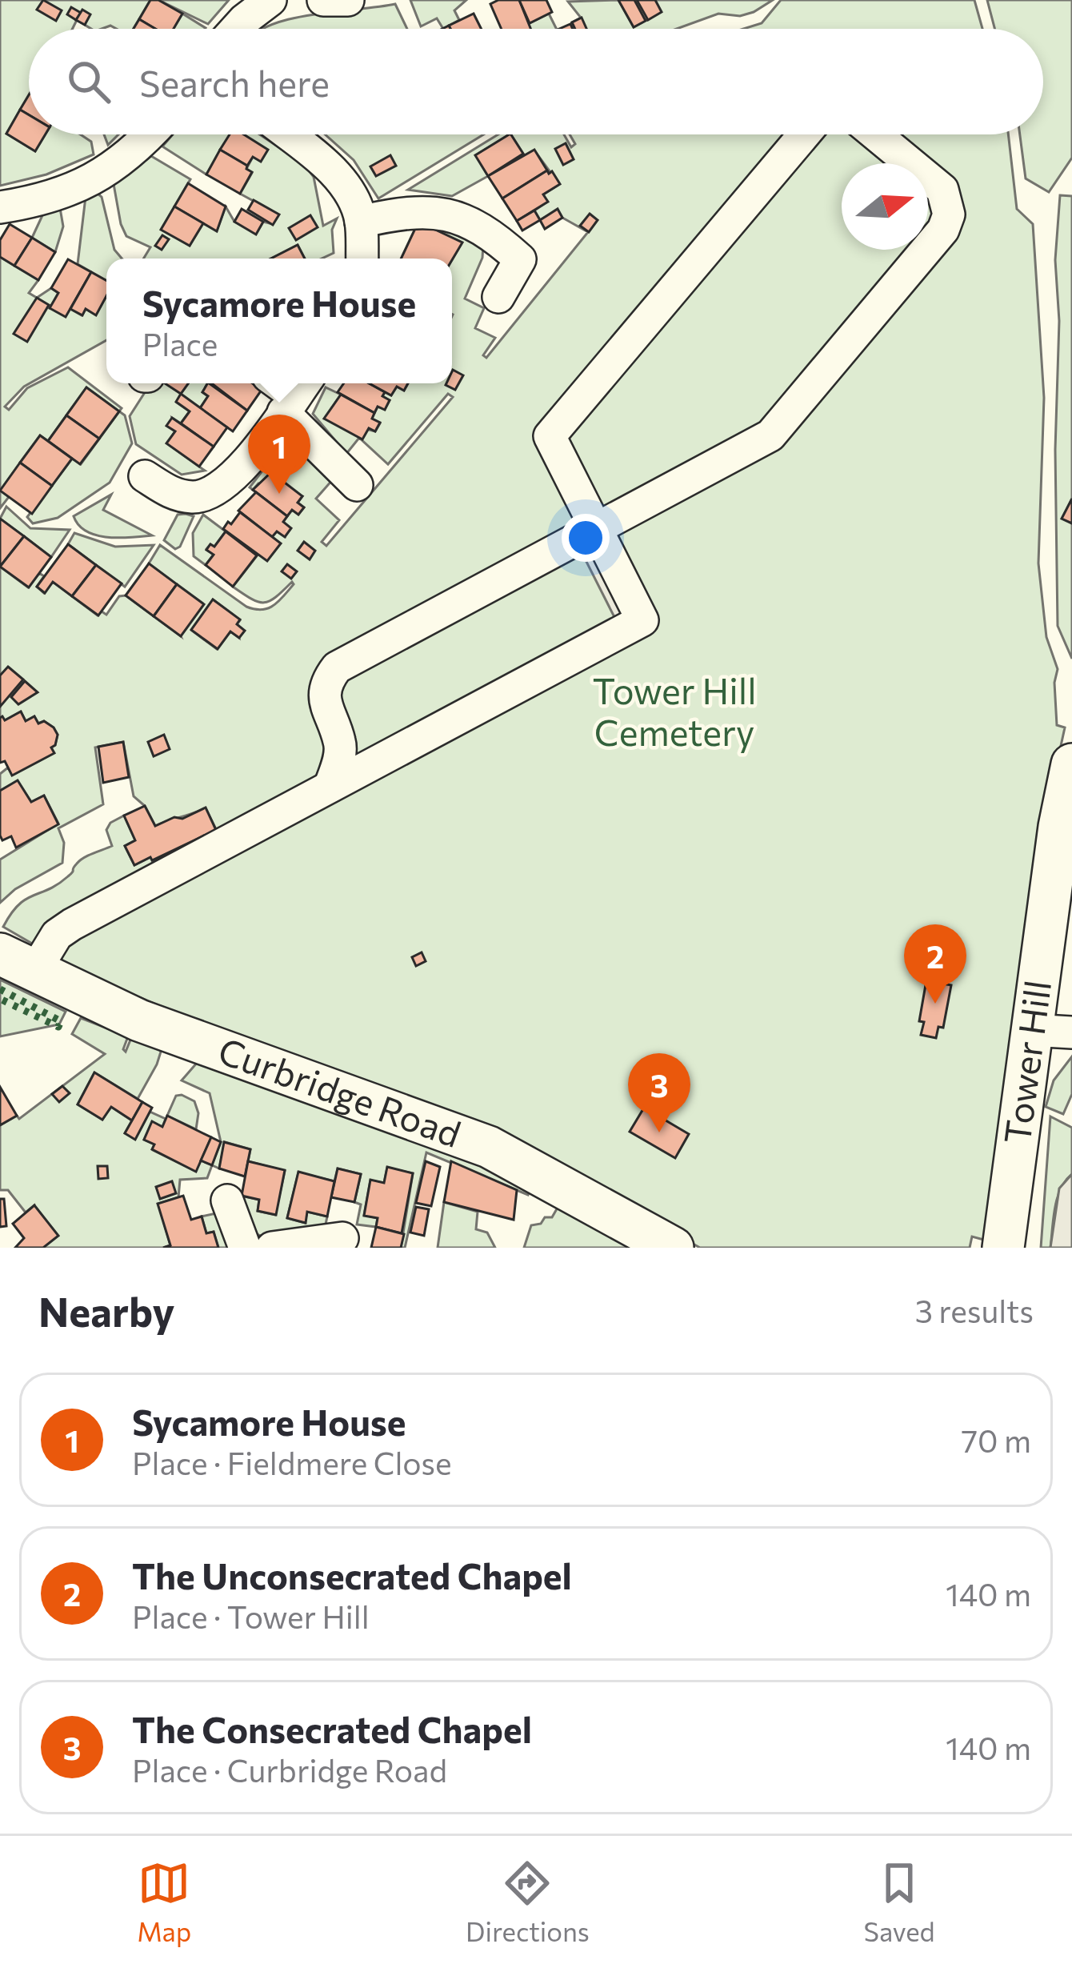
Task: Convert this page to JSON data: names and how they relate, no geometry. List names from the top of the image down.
{
  "streets": {
    "main road": ["Tower Hill", "Curbridge Road"]
  },
  "parks": ["Tower Hill Cemetery"],
  "north": "right",
  "page": {
    "search": "Search here",
    "popup": ["Sycamore House", "Place"],
    "pins": ["1", "2", "3"],
    "heading": ["Nearby", "3 results"],
    "list": [
      {
        "mark": "1",
        "name": "Sycamore House",
        "note": "Place · Fieldmere Close",
        "value": "70 m"
      },
      {
        "mark": "2",
        "name": "The Unconsecrated Chapel",
        "note": "Place · Tower Hill",
        "value": "140 m"
      },
      {
        "mark": "3",
        "name": "The Consecrated Chapel",
        "note": "Place · Curbridge Road",
        "value": "140 m"
      }
    ],
    "nav": ["Map", "Directions", "Saved"]
  }
}
